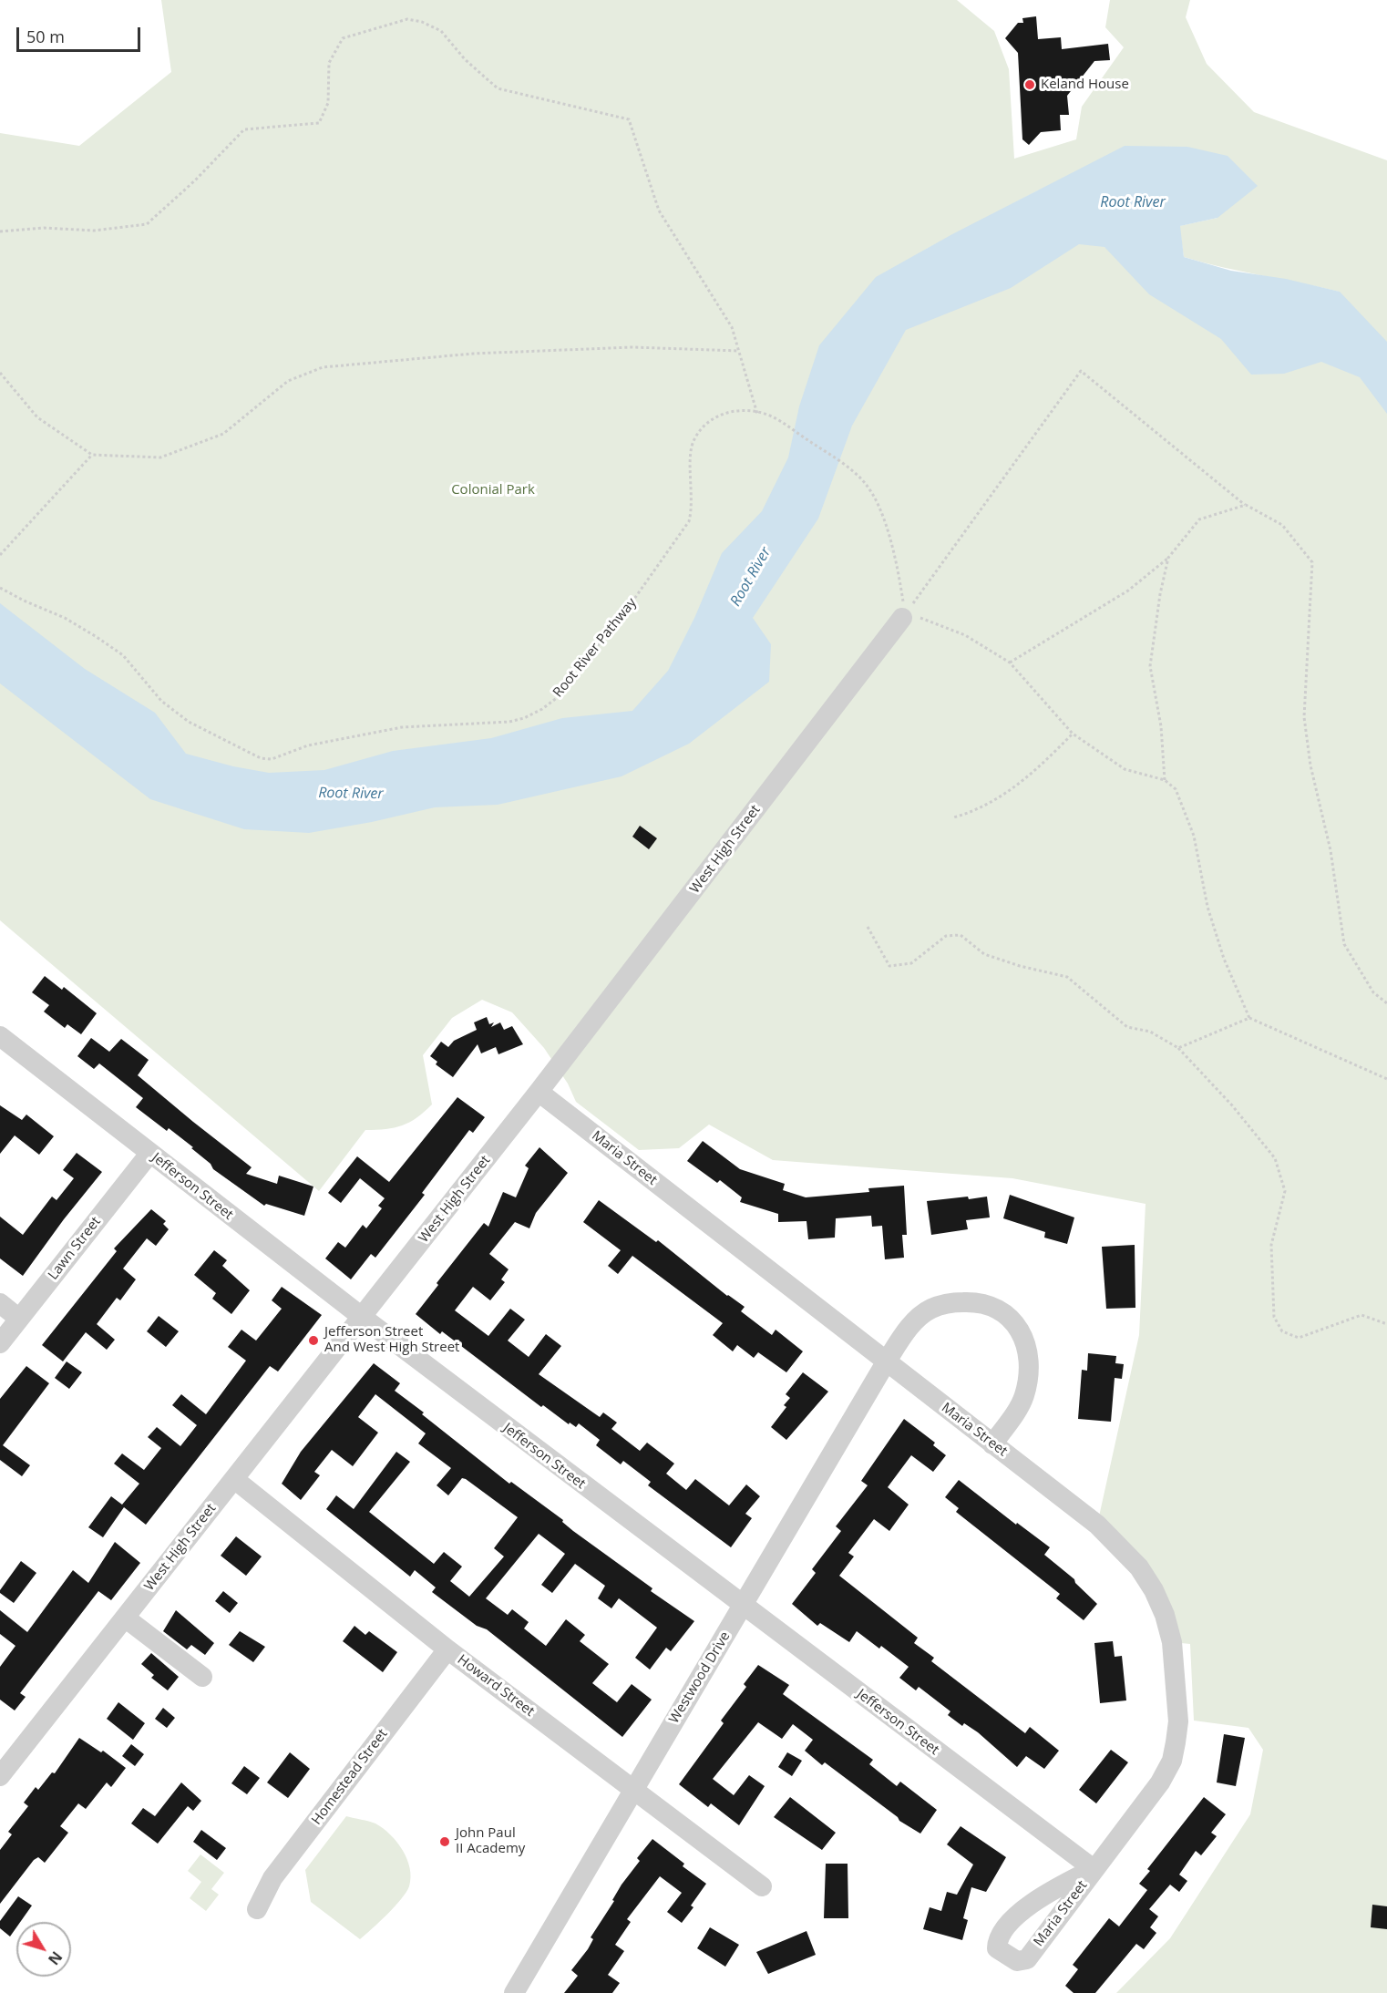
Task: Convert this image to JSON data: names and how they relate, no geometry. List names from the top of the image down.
{
  "streets": {
    "street": [
      "West High Street",
      "Maria Street",
      "Jefferson Street",
      "Lawn Street",
      "Westwood Drive",
      "Howard Street",
      "Homestead Street"
    ],
    "path": ["Root River Pathway"]
  },
  "crossings": [
    ["Root River Pathway", "West High Street"],
    ["West High Street", "Maria Street"],
    ["West High Street", "Jefferson Street"],
    ["West High Street", "Howard Street"],
    ["Maria Street", "Jefferson Street"],
    ["Maria Street", "Westwood Drive"],
    ["Jefferson Street", "Lawn Street"],
    ["Jefferson Street", "Westwood Drive"],
    ["Westwood Drive", "Howard Street"],
    ["Howard Street", "Homestead Street"]
  ],
  "water": ["Root River"],
  "parks": ["Colonial Park"],
  "places": ["Keland House", "Jefferson Street And West High Street", "John Paul II Academy"],
  "scale_bar": "50 m",
  "north": "bottom right"
}
